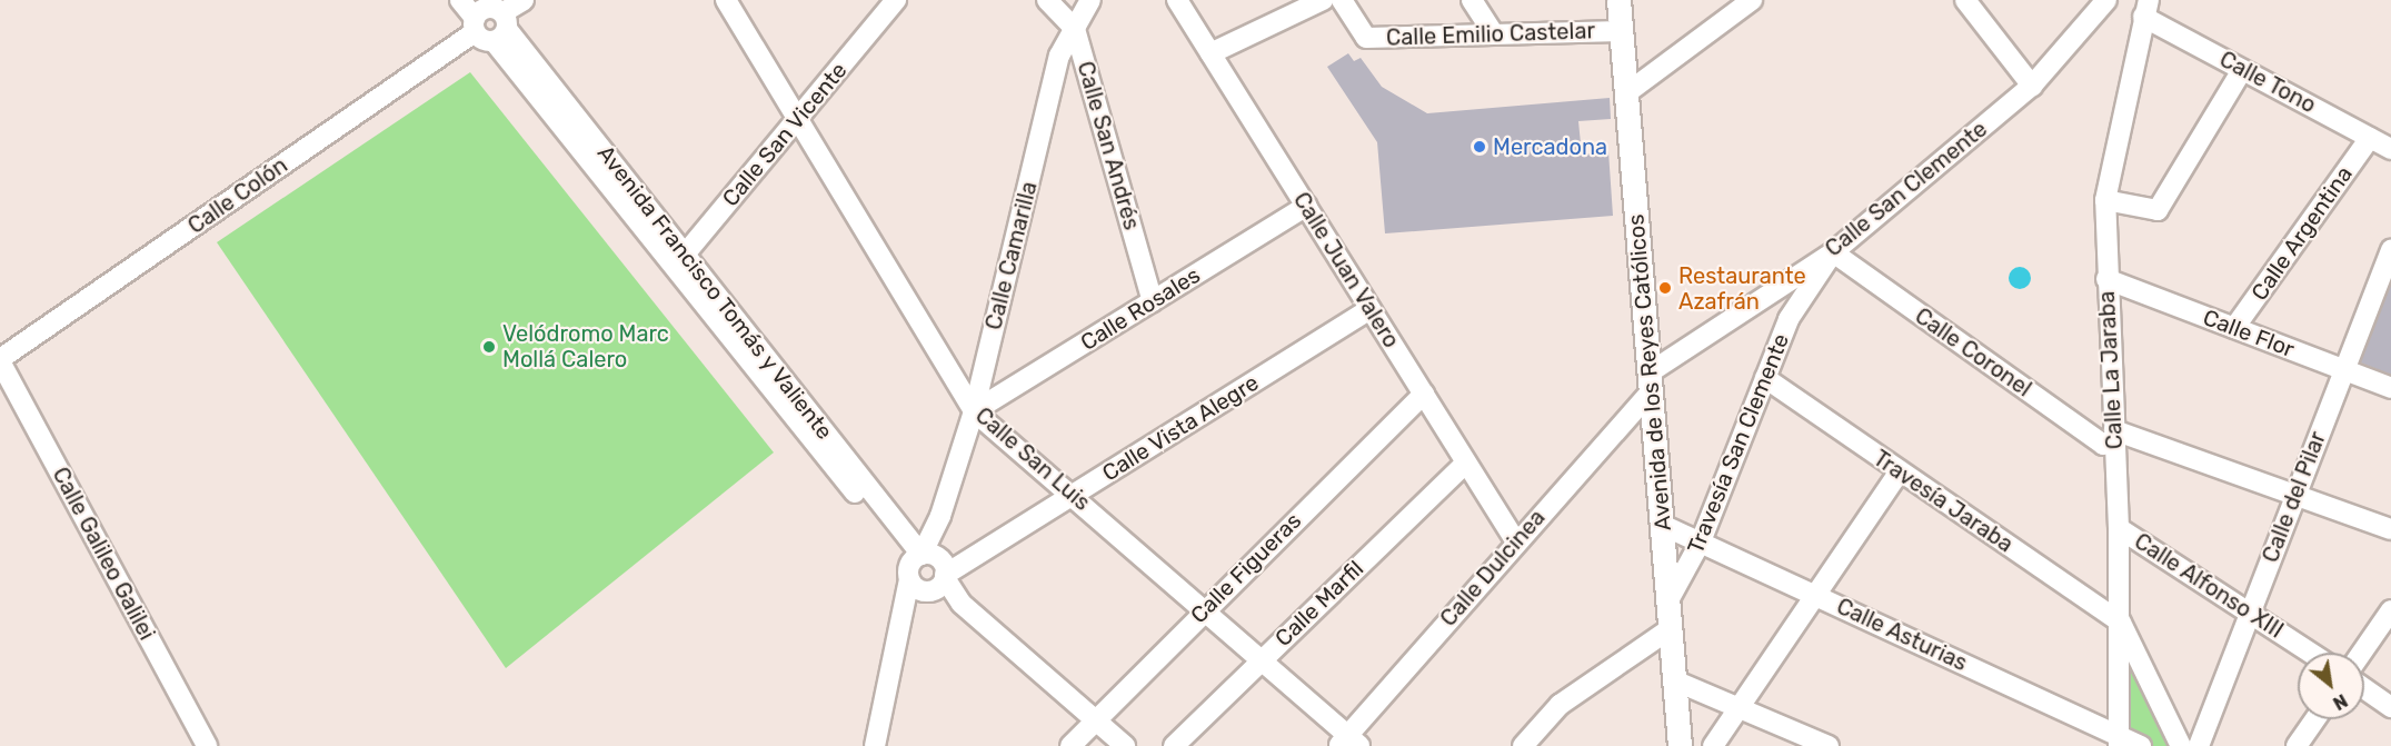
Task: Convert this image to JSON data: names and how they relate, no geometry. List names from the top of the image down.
{
  "streets": {
    "street": [
      "Calle Emilio Castelar",
      "Calle Tono",
      "Calle San Vicente",
      "Calle San Andrés",
      "Calle San Clemente",
      "Calle Colón",
      "Calle Argentina",
      "Calle Camarilla",
      "Calle Juan Valero",
      "Avenida Francisco Tomás y Valiente",
      "Calle Rosales",
      "Calle Flor",
      "Calle Coronel",
      "Calle La Jaraba",
      "Avenida de los Reyes Católicos",
      "Calle Vista Alegre",
      "Travesía San Clemente",
      "Calle San Luis",
      "Calle del Pilar",
      "Travesía Jaraba",
      "Calle Galileo Galilei",
      "Calle Figueras",
      "Calle Dulcinea",
      "Calle Alfonso XIII",
      "Calle Marfil",
      "Calle Asturias"
    ]
  },
  "crossings": [
    ["Calle Emilio Castelar", "Avenida de los Reyes Católicos"],
    ["Calle Tono", "Calle Argentina"],
    ["Calle Tono", "Calle La Jaraba"],
    ["Calle San Vicente", "Avenida Francisco Tomás y Valiente"],
    ["Calle San Vicente", "Calle San Luis"],
    ["Calle San Andrés", "Calle Camarilla"],
    ["Calle San Andrés", "Calle Rosales"],
    ["Calle San Clemente", "Calle Coronel"],
    ["Calle San Clemente", "Avenida de los Reyes Católicos"],
    ["Calle San Clemente", "Travesía San Clemente"],
    ["Calle San Clemente", "Calle Dulcinea"],
    ["Calle Colón", "Avenida Francisco Tomás y Valiente"],
    ["Calle Colón", "Calle Galileo Galilei"],
    ["Calle Argentina", "Calle Flor"],
    ["Calle Camarilla", "Avenida Francisco Tomás y Valiente"],
    ["Calle Camarilla", "Calle Rosales"],
    ["Calle Camarilla", "Calle Vista Alegre"],
    ["Calle Camarilla", "Calle San Luis"],
    ["Calle Juan Valero", "Calle Rosales"],
    ["Calle Juan Valero", "Calle Vista Alegre"],
    ["Calle Juan Valero", "Calle Figueras"],
    ["Calle Juan Valero", "Calle Dulcinea"],
    ["Calle Juan Valero", "Calle Marfil"],
    ["Calle Rosales", "Calle San Luis"],
    ["Calle Flor", "Calle La Jaraba"],
    ["Calle Flor", "Calle del Pilar"],
    ["Calle Coronel", "Calle La Jaraba"],
    ["Calle Coronel", "Travesía San Clemente"],
    ["Calle Coronel", "Calle del Pilar"],
    ["Calle La Jaraba", "Travesía Jaraba"],
    ["Calle La Jaraba", "Calle Alfonso XIII"],
    ["Calle La Jaraba", "Calle Asturias"],
    ["Avenida de los Reyes Católicos", "Travesía San Clemente"],
    ["Avenida de los Reyes Católicos", "Calle Dulcinea"],
    ["Avenida de los Reyes Católicos", "Calle Asturias"],
    ["Calle Vista Alegre", "Calle San Luis"],
    ["Travesía San Clemente", "Travesía Jaraba"],
    ["Travesía San Clemente", "Calle Asturias"],
    ["Calle San Luis", "Calle Figueras"],
    ["Calle San Luis", "Calle Dulcinea"],
    ["Calle San Luis", "Calle Marfil"],
    ["Calle del Pilar", "Calle Alfonso XIII"]
  ],
  "places": ["Mercadona", "Restaurante Azafrán", "Velódromo Marc Mollá Calero"],
  "north": "bottom right"
}
